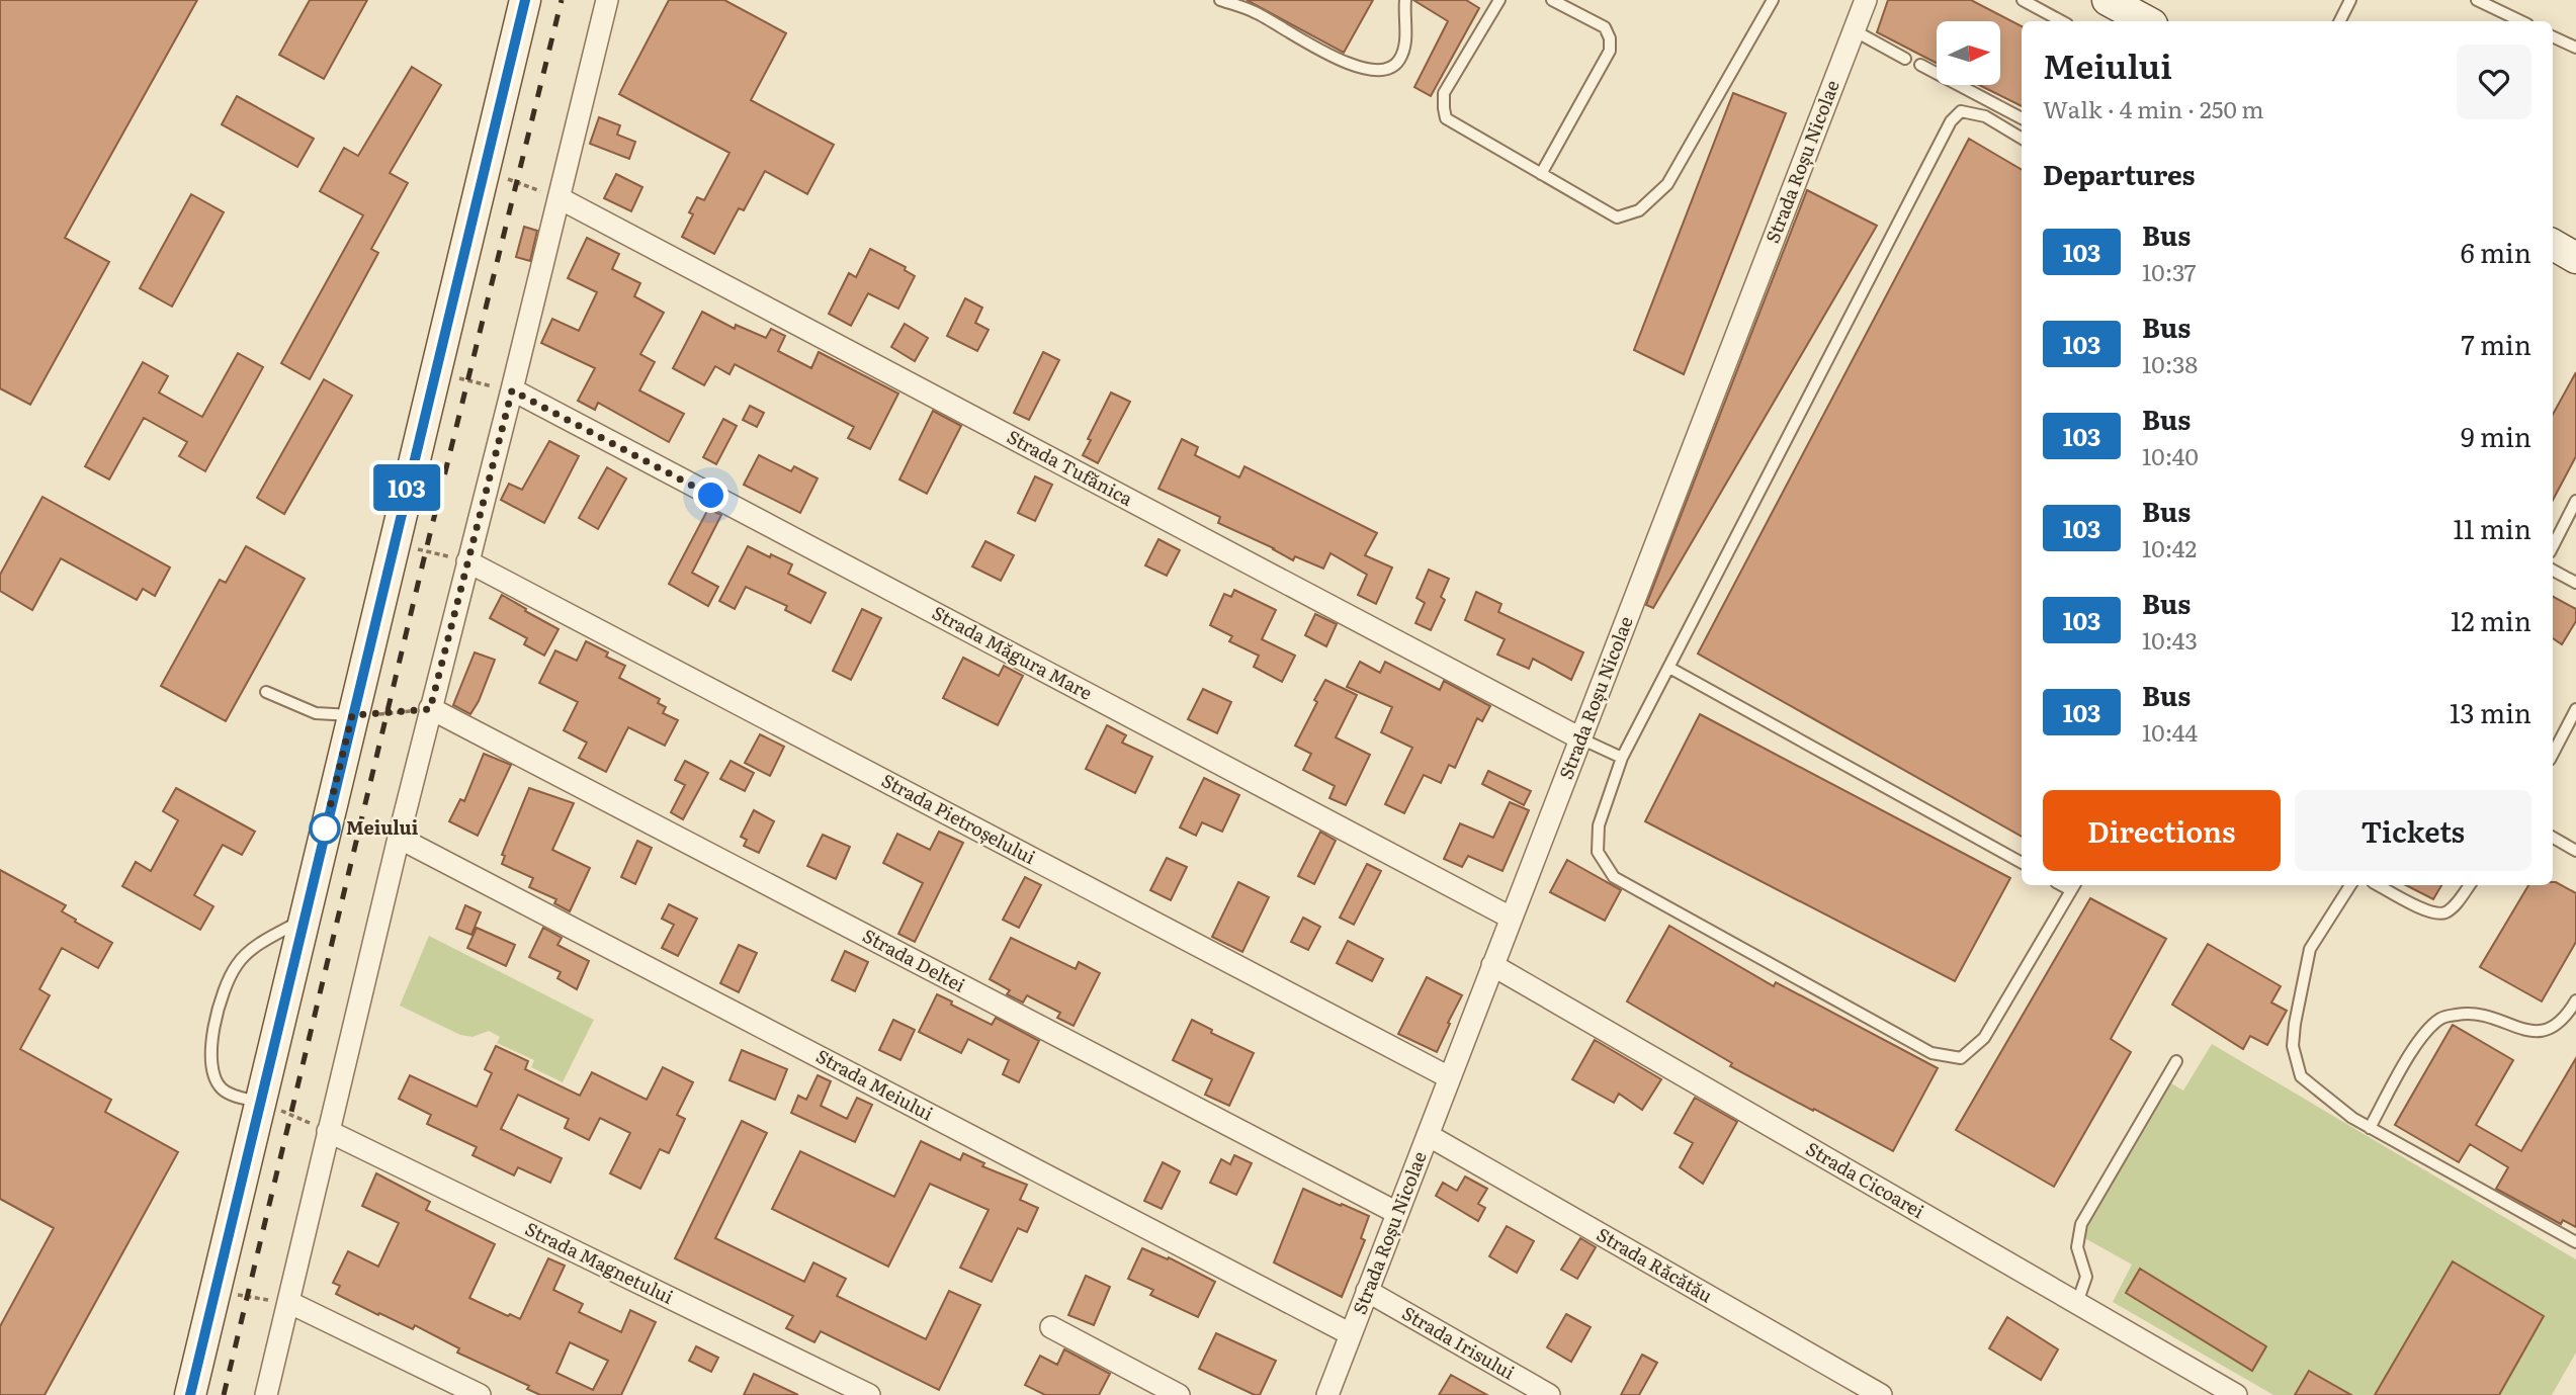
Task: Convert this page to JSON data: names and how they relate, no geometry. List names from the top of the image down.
{
  "streets": {
    "street": [
      "Strada Roșu Nicolae",
      "Strada Tufănica",
      "Strada Măgura Mare",
      "Strada Pietroșelului",
      "Strada Deltei",
      "Strada Meiului",
      "Strada Cicoarei",
      "Strada Magnetului",
      "Strada Răcătău",
      "Strada Irisului"
    ]
  },
  "crossings": [
    ["Strada Roșu Nicolae", "Strada Tufănica"],
    ["Strada Roșu Nicolae", "Strada Măgura Mare"],
    ["Strada Roșu Nicolae", "Strada Pietroșelului"],
    ["Strada Roșu Nicolae", "Strada Deltei"],
    ["Strada Roșu Nicolae", "Strada Meiului"],
    ["Strada Roșu Nicolae", "Strada Cicoarei"],
    ["Strada Roșu Nicolae", "Strada Răcătău"],
    ["Strada Roșu Nicolae", "Strada Irisului"]
  ],
  "places": ["Meiului"],
  "lines": ["bus line 103"],
  "north": "right",
  "page": {
    "on_map": "103",
    "heading": [
      ["Meiului", "Walk · 4 min · 250 m"],
      "Departures"
    ],
    "list": [
      {
        "mark": "103",
        "name": "Bus",
        "note": "10:37",
        "value": "6 min"
      },
      {
        "mark": "103",
        "name": "Bus",
        "note": "10:38",
        "value": "7 min"
      },
      {
        "mark": "103",
        "name": "Bus",
        "note": "10:40",
        "value": "9 min"
      },
      {
        "mark": "103",
        "name": "Bus",
        "note": "10:42",
        "value": "11 min"
      },
      {
        "mark": "103",
        "name": "Bus",
        "note": "10:43",
        "value": "12 min"
      },
      {
        "mark": "103",
        "name": "Bus",
        "note": "10:44",
        "value": "13 min"
      }
    ],
    "buttons": ["Directions", "Tickets"]
  }
}
